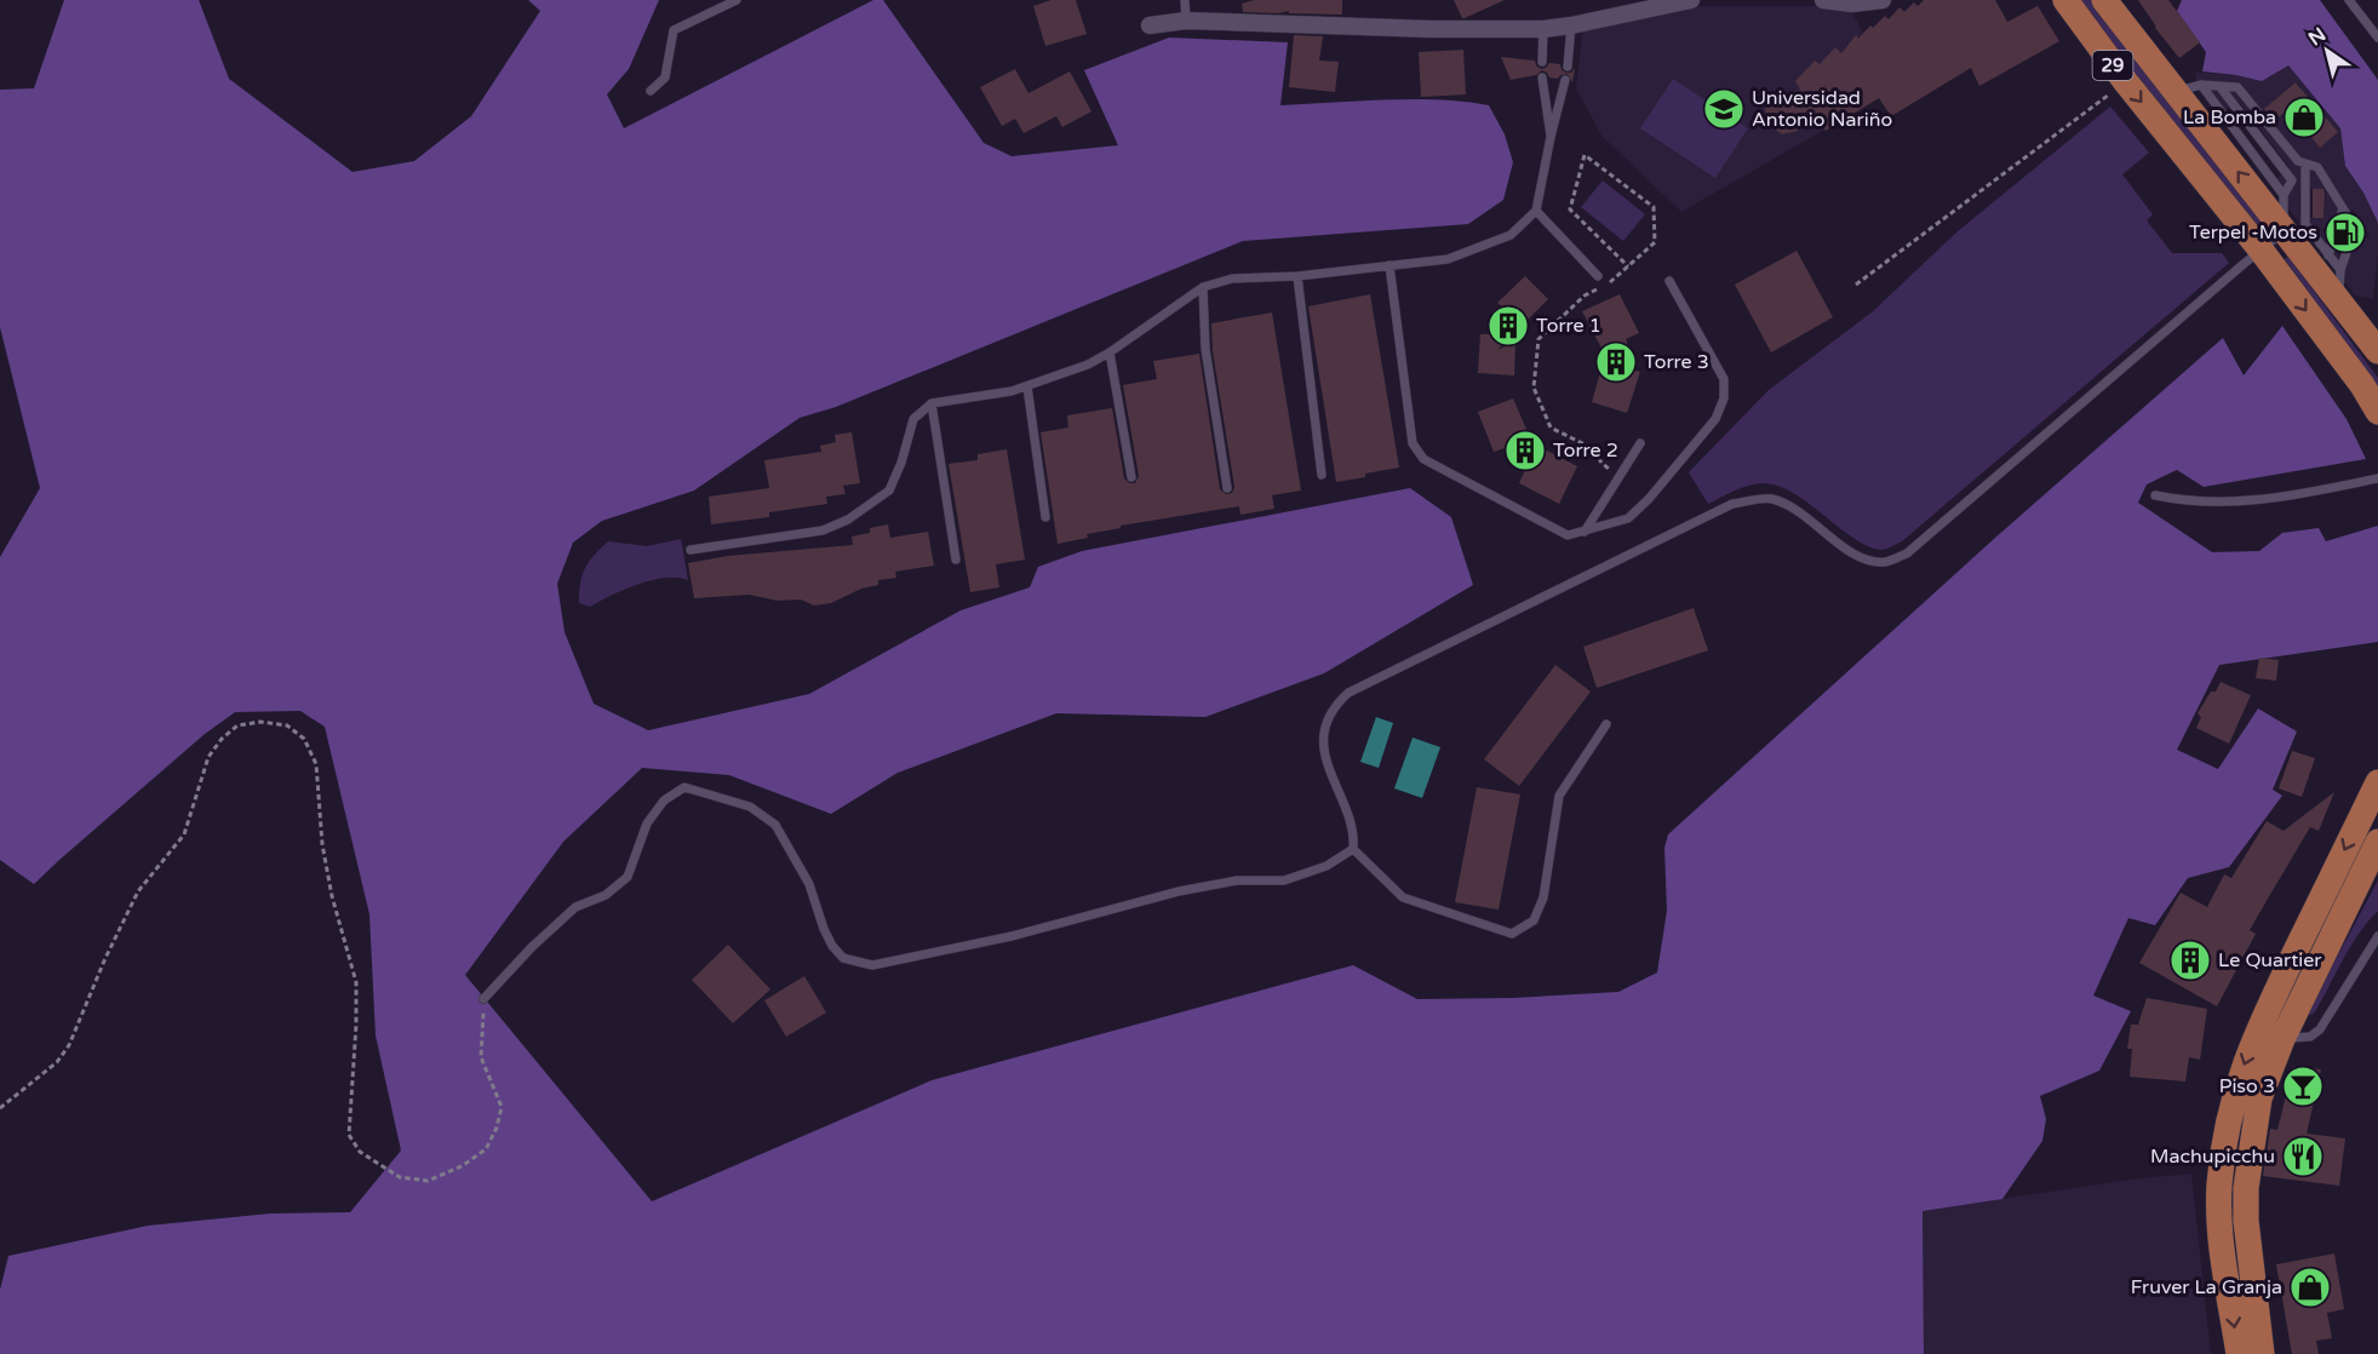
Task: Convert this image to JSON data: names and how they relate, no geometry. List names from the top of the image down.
{
  "streets": {
    "main road": ["29"]
  },
  "places": {
    "school or university": ["Universidad Antonio Nariño"],
    "shop": ["La Bomba", "Fruver La Granja"],
    "fuel station": ["Terpel -Motos"],
    "building": [
      "Torre 1",
      "Torre 3",
      "Torre 2",
      "Le Quartier"
    ],
    "bar": ["Piso 3"],
    "restaurant": ["Machupicchu"]
  },
  "north": "top left"
}
